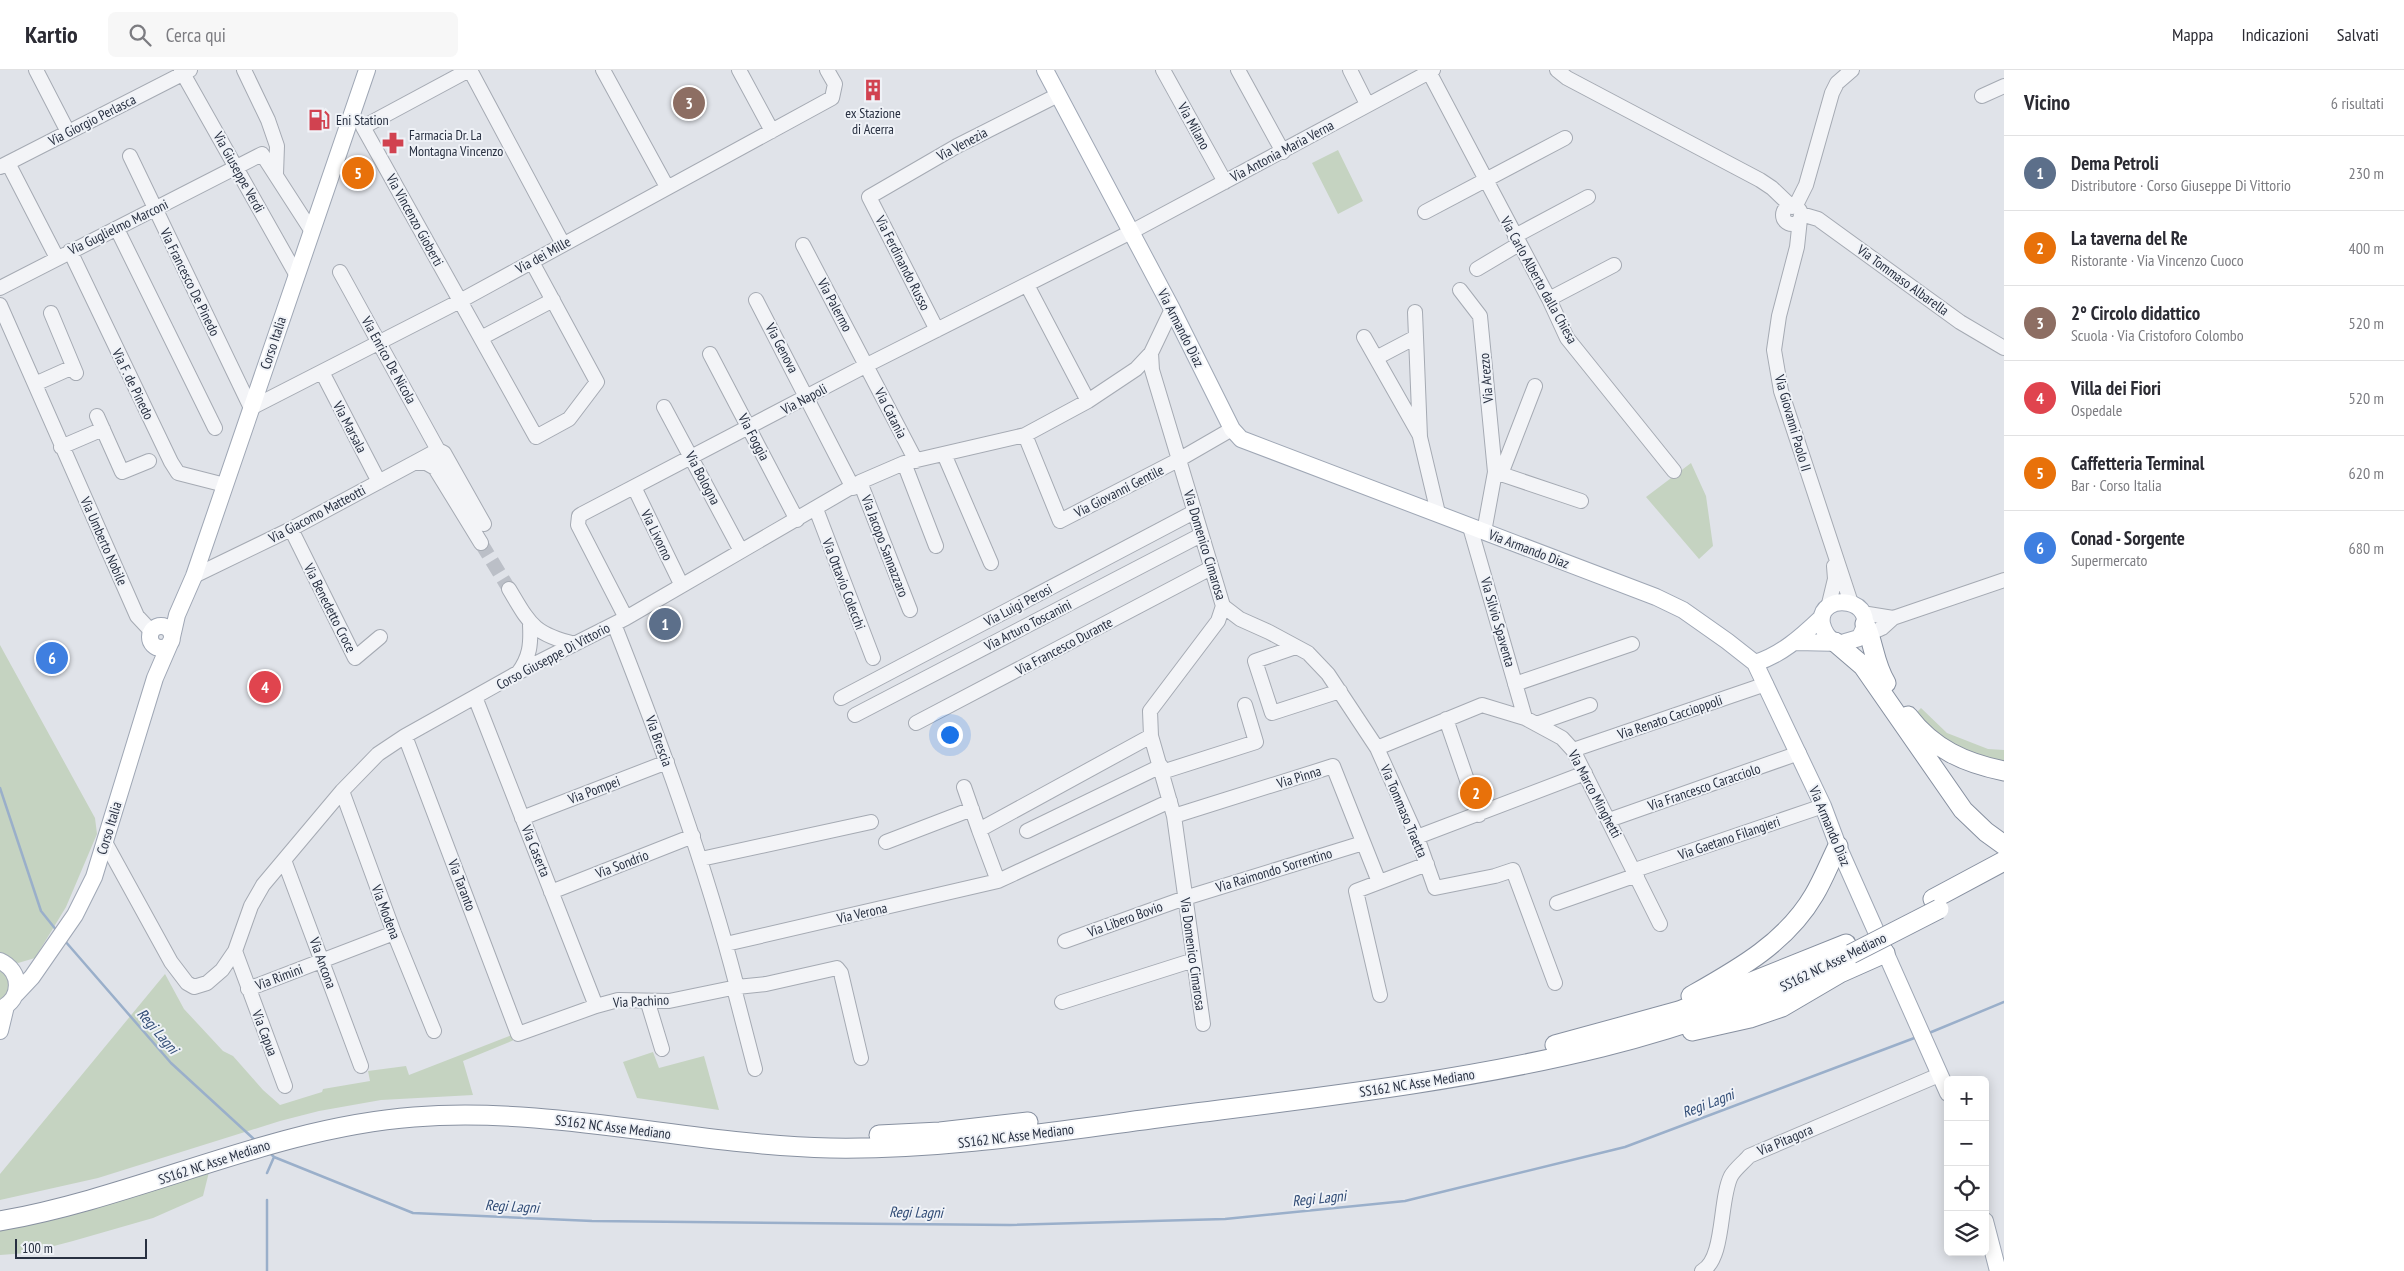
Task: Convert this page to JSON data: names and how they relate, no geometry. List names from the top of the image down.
{
  "streets": {
    "highway": ["SS162 NC Asse Mediano"],
    "main road": ["Via Armando Diaz", "Corso Italia"],
    "street": [
      "Via Giorgio Perlasca",
      "Via Milano",
      "Via Venezia",
      "Via Antonia Maria Verna",
      "Via Giuseppe Verdi",
      "Via Vincenzo Gioberti",
      "Via Guglielmo Marconi",
      "Via dei Mille",
      "Via Ferdinando Russo",
      "Via Carlo Alberto dalla Chiesa",
      "Via Tommaso Albarella",
      "Via Francesco De Pinedo",
      "Via Palermo",
      "Via Genova",
      "Via Enrico De Nicola",
      "Via Arezzo",
      "Via F. de Pinedo",
      "Via Napoli",
      "Via Catania",
      "Via Giovanni Paolo II",
      "Via Marsala",
      "Via Foggia",
      "Via Bologna",
      "Via Giovanni Gentile",
      "Via Giacomo Matteotti",
      "Via Livorno",
      "Via Umberto Nobile",
      "Via Domenico Cimarosa",
      "Via Jacopo Sannazzaro",
      "Via Ottavio Colecchi",
      "Via Luigi Perosi",
      "Via Benedetto Croce",
      "Via Silvio Spaventa",
      "Via Arturo Toscanini",
      "Via Francesco Durante",
      "Corso Giuseppe Di Vittorio",
      "Via Renato Caccioppoli",
      "Via Brescia",
      "Via Pinna",
      "Via Francesco Caracciolo",
      "Via Pompei",
      "Via Marco Minghetti",
      "Via Tommaso Traetta",
      "Via Gaetano Filangieri",
      "Via Caserta",
      "Via Sondrio",
      "Via Raimondo Sorrentino",
      "Via Taranto",
      "Via Modena",
      "Via Verona",
      "Via Libero Bovio",
      "Via Ancona",
      "Via Rimini",
      "Via Pachino",
      "Via Capua",
      "Via Pitagora"
    ]
  },
  "crossings": [
    ["Via Giorgio Perlasca", "Via Giuseppe Verdi"],
    ["Via Milano", "Via Antonia Maria Verna"],
    ["Via Venezia", "Via Ferdinando Russo"],
    ["Via Venezia", "Via Armando Diaz"],
    ["Via Antonia Maria Verna", "Via Carlo Alberto dalla Chiesa"],
    ["Via Antonia Maria Verna", "Via Armando Diaz"],
    ["Via Antonia Maria Verna", "Via Napoli"],
    ["Via Giuseppe Verdi", "Via Guglielmo Marconi"],
    ["Via Giuseppe Verdi", "Corso Italia"],
    ["Via Vincenzo Gioberti", "Via dei Mille"],
    ["Via Vincenzo Gioberti", "Corso Italia"],
    ["Via Guglielmo Marconi", "Via Francesco De Pinedo"],
    ["Via Guglielmo Marconi", "Via F. de Pinedo"],
    ["Via dei Mille", "Via Francesco De Pinedo"],
    ["Via dei Mille", "Corso Italia"],
    ["Via dei Mille", "Via Enrico De Nicola"],
    ["Via dei Mille", "Via Marsala"],
    ["Via Ferdinando Russo", "Via Napoli"],
    ["Via Tommaso Albarella", "Via Giovanni Paolo II"],
    ["Via Francesco De Pinedo", "Corso Italia"],
    ["Via Palermo", "Via Napoli"],
    ["Via Palermo", "Via Catania"],
    ["Via Armando Diaz", "Via Arezzo"],
    ["Via Armando Diaz", "Via Napoli"],
    ["Via Armando Diaz", "Via Silvio Spaventa"],
    ["Via Armando Diaz", "Via Renato Caccioppoli"],
    ["Via Armando Diaz", "Via Francesco Caracciolo"],
    ["Via Armando Diaz", "Via Gaetano Filangieri"],
    ["Via Armando Diaz", "Via Pitagora"],
    ["Corso Italia", "Via F. de Pinedo"],
    ["Corso Italia", "Via Giacomo Matteotti"],
    ["Corso Italia", "Via Umberto Nobile"],
    ["Corso Italia", "Corso Giuseppe Di Vittorio"],
    ["Via Genova", "Via Napoli"],
    ["Via Genova", "Via Jacopo Sannazzaro"],
    ["Via Genova", "Corso Giuseppe Di Vittorio"],
    ["Via Enrico De Nicola", "Via Giacomo Matteotti"],
    ["Via Arezzo", "Via Silvio Spaventa"],
    ["Via Napoli", "Via Catania"],
    ["Via Napoli", "Via Foggia"],
    ["Via Napoli", "Via Bologna"],
    ["Via Napoli", "Via Livorno"],
    ["Via Napoli", "Corso Giuseppe Di Vittorio"],
    ["Via Napoli", "Via Brescia"],
    ["Via Catania", "Corso Giuseppe Di Vittorio"],
    ["Via Marsala", "Via Giacomo Matteotti"],
    ["Via Foggia", "Corso Giuseppe Di Vittorio"],
    ["Via Bologna", "Corso Giuseppe Di Vittorio"],
    ["Via Giovanni Gentile", "Via Domenico Cimarosa"],
    ["Via Giovanni Gentile", "Corso Giuseppe Di Vittorio"],
    ["Via Giacomo Matteotti", "Via Benedetto Croce"],
    ["Via Livorno", "Corso Giuseppe Di Vittorio"],
    ["Via Domenico Cimarosa", "Via Luigi Perosi"],
    ["Via Domenico Cimarosa", "Via Arturo Toscanini"],
    ["Via Domenico Cimarosa", "Via Francesco Durante"],
    ["Via Domenico Cimarosa", "Corso Giuseppe Di Vittorio"],
    ["Via Domenico Cimarosa", "Via Pinna"],
    ["Via Domenico Cimarosa", "Via Tommaso Traetta"],
    ["Via Domenico Cimarosa", "Via Raimondo Sorrentino"],
    ["Via Domenico Cimarosa", "Via Verona"],
    ["Via Domenico Cimarosa", "Via Libero Bovio"],
    ["Via Jacopo Sannazzaro", "Corso Giuseppe Di Vittorio"],
    ["Via Ottavio Colecchi", "Corso Giuseppe Di Vittorio"],
    ["Via Silvio Spaventa", "Via Marco Minghetti"],
    ["Corso Giuseppe Di Vittorio", "Via Brescia"],
    ["Corso Giuseppe Di Vittorio", "Via Caserta"],
    ["Corso Giuseppe Di Vittorio", "Via Taranto"],
    ["Corso Giuseppe Di Vittorio", "Via Modena"],
    ["Corso Giuseppe Di Vittorio", "Via Ancona"],
    ["Corso Giuseppe Di Vittorio", "Via Capua"],
    ["Via Renato Caccioppoli", "Via Marco Minghetti"],
    ["Via Brescia", "Via Pompei"],
    ["Via Brescia", "Via Sondrio"],
    ["Via Brescia", "Via Verona"],
    ["Via Brescia", "Via Pachino"],
    ["Via Pinna", "Via Raimondo Sorrentino"],
    ["Via Francesco Caracciolo", "Via Marco Minghetti"],
    ["Via Pompei", "Via Caserta"],
    ["Via Marco Minghetti", "Via Tommaso Traetta"],
    ["Via Marco Minghetti", "Via Gaetano Filangieri"],
    ["Via Caserta", "Via Sondrio"],
    ["Via Caserta", "Via Pachino"],
    ["Via Raimondo Sorrentino", "Via Libero Bovio"],
    ["Via Taranto", "Via Pachino"],
    ["Via Modena", "Via Rimini"],
    ["Via Ancona", "Via Rimini"],
    ["Via Rimini", "Via Capua"]
  ],
  "water": ["Regi Lagni"],
  "places": {
    "building": ["ex Stazione di Acerra"],
    "fuel station": ["Eni Station"],
    "pharmacy": ["Farmacia Dr. La Montagna Vincenzo"]
  },
  "scale_bar": "100 m",
  "page": {
    "header": "Kartio",
    "search": "Cerca qui",
    "nav": ["Mappa", "Indicazioni", "Salvati"],
    "heading": ["Vicino", "6 risultati"],
    "pins": [
      "3",
      "5",
      "1",
      "6",
      "4",
      "2"
    ],
    "list": [
      {
        "mark": "1",
        "name": "Dema Petroli",
        "note": "Distributore · Corso Giuseppe Di Vittorio",
        "value": "230 m"
      },
      {
        "mark": "2",
        "name": "La taverna del Re",
        "note": "Ristorante · Via Vincenzo Cuoco",
        "value": "400 m"
      },
      {
        "mark": "3",
        "name": "2° Circolo didattico",
        "note": "Scuola · Via Cristoforo Colombo",
        "value": "520 m"
      },
      {
        "mark": "4",
        "name": "Villa dei Fiori",
        "note": "Ospedale",
        "value": "520 m"
      },
      {
        "mark": "5",
        "name": "Caffetteria Terminal",
        "note": "Bar · Corso Italia",
        "value": "620 m"
      },
      {
        "mark": "6",
        "name": "Conad - Sorgente",
        "note": "Supermercato",
        "value": "680 m"
      }
    ],
    "map_buttons": ["+", "−"],
    "scale": "100 m"
  }
}
